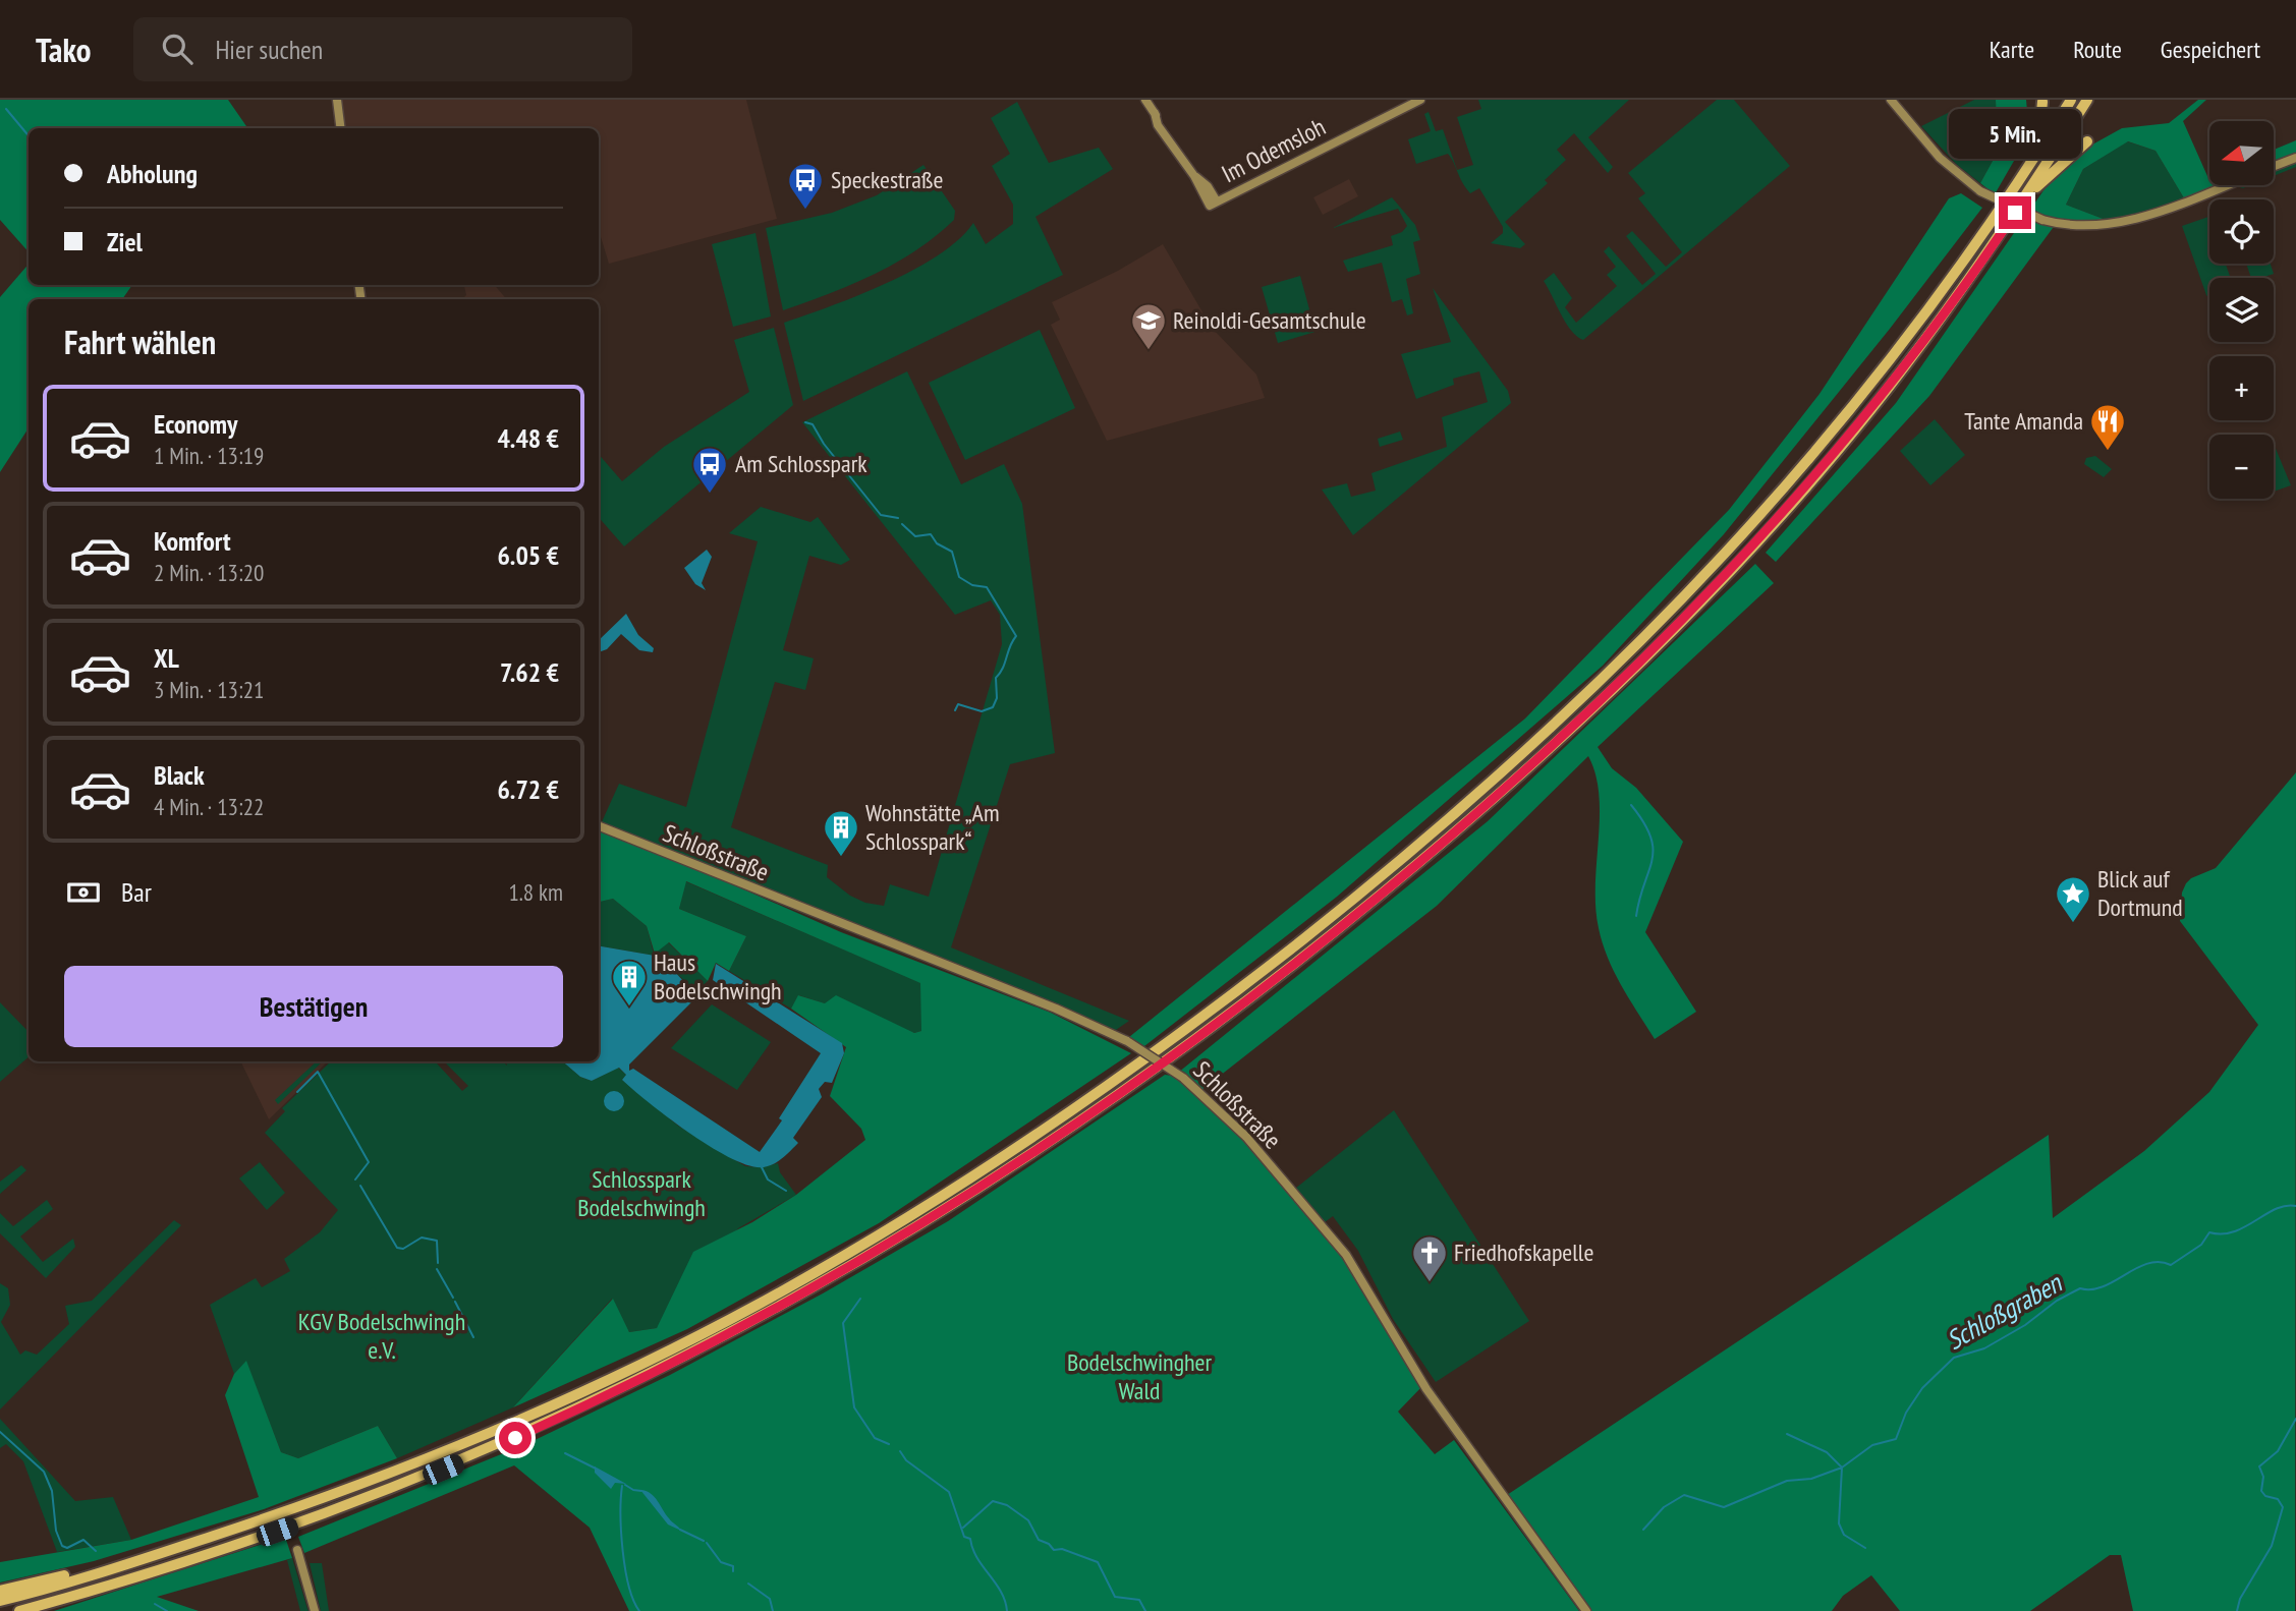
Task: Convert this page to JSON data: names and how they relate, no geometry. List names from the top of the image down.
{
  "streets": {
    "street": ["Im Odemsloh", "Schloßstraße"]
  },
  "water": ["Schloßgraben"],
  "parks": ["Schlosspark Bodelschwingh", "KGV Bodelschwingh e.V.", "Bodelschwingher Wald"],
  "places": {
    "bus stop": ["Speckestraße", "Am Schlosspark"],
    "school or university": ["Reinoldi-Gesamtschule"],
    "restaurant": ["Tante Amanda"],
    "building": ["Wohnstätte „Am Schlosspark“", "Haus Bodelschwingh"],
    "place": ["Blick auf Dortmund"],
    "church": ["Friedhofskapelle"]
  },
  "north": "left",
  "page": {
    "header": "Tako",
    "search": "Hier suchen",
    "nav": ["Karte", "Route", "Gespeichert"],
    "bubble": "5 Min.",
    "map_buttons": ["+", "−"],
    "banner": ["Abholung", "Ziel"],
    "heading": "Fahrt wählen",
    "list": [
      {
        "name": "Economy",
        "note": "1 Min. · 13:19",
        "value": "4.48 €"
      },
      {
        "name": "Komfort",
        "note": "2 Min. · 13:20",
        "value": "6.05 €"
      },
      {
        "name": "XL",
        "note": "3 Min. · 13:21",
        "value": "7.62 €"
      },
      {
        "name": "Black",
        "note": "4 Min. · 13:22",
        "value": "6.72 €"
      }
    ],
    "pay": ["Bar", "1.8 km"],
    "buttons": "Bestätigen"
  }
}
